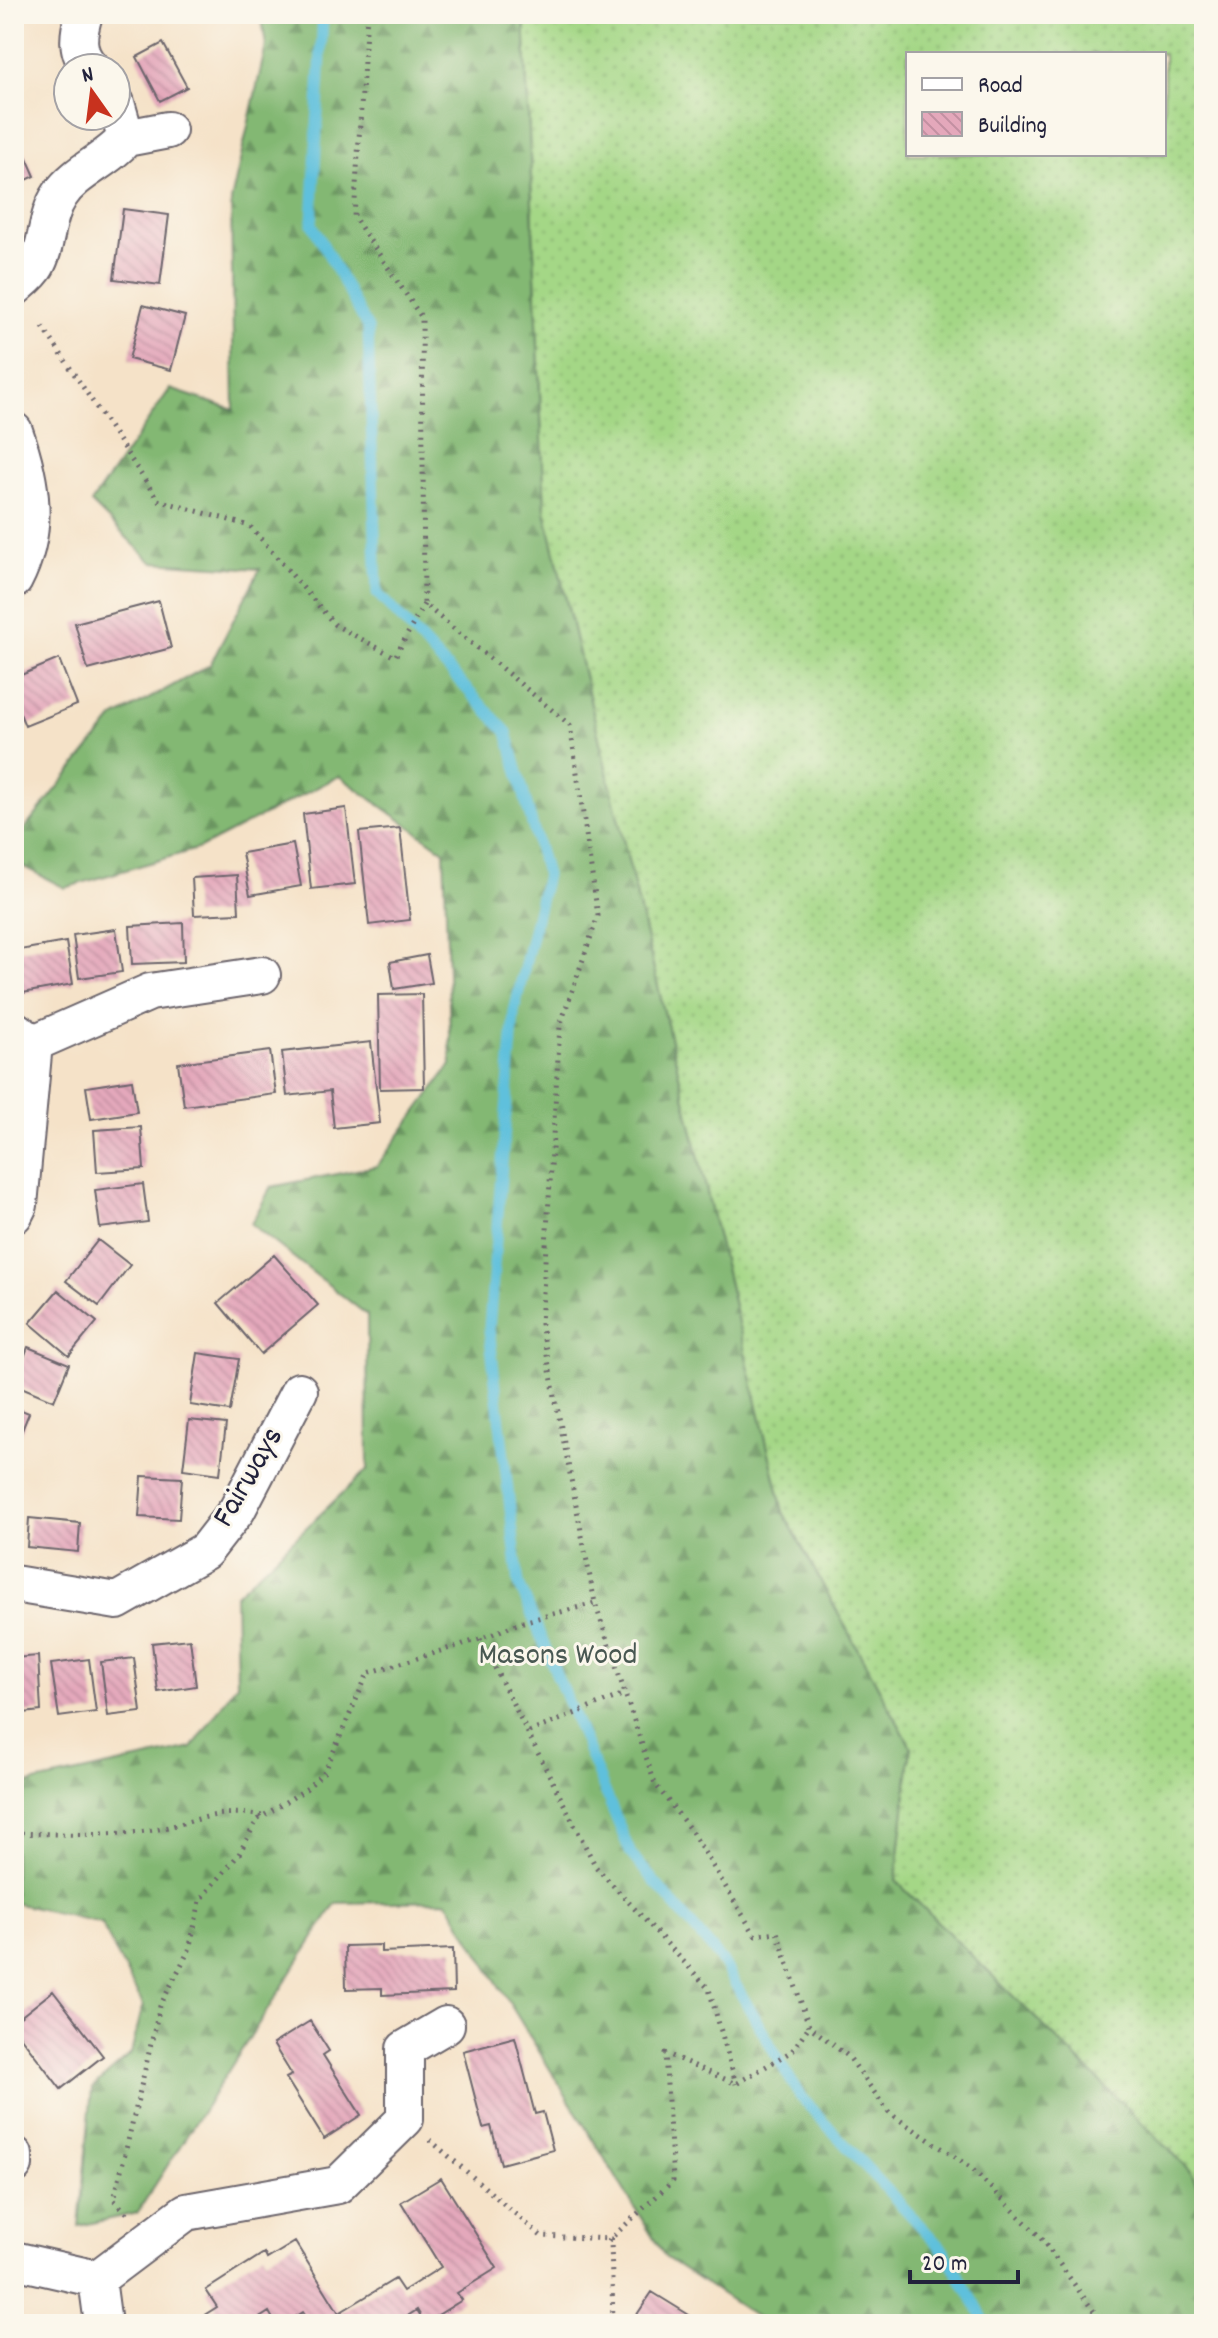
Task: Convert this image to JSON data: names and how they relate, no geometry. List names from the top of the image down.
{
  "streets": {
    "street": ["Fairways"]
  },
  "parks": ["Masons Wood"],
  "legend": ["Road", "Building"],
  "scale_bar": "20 m",
  "north": "top"
}
